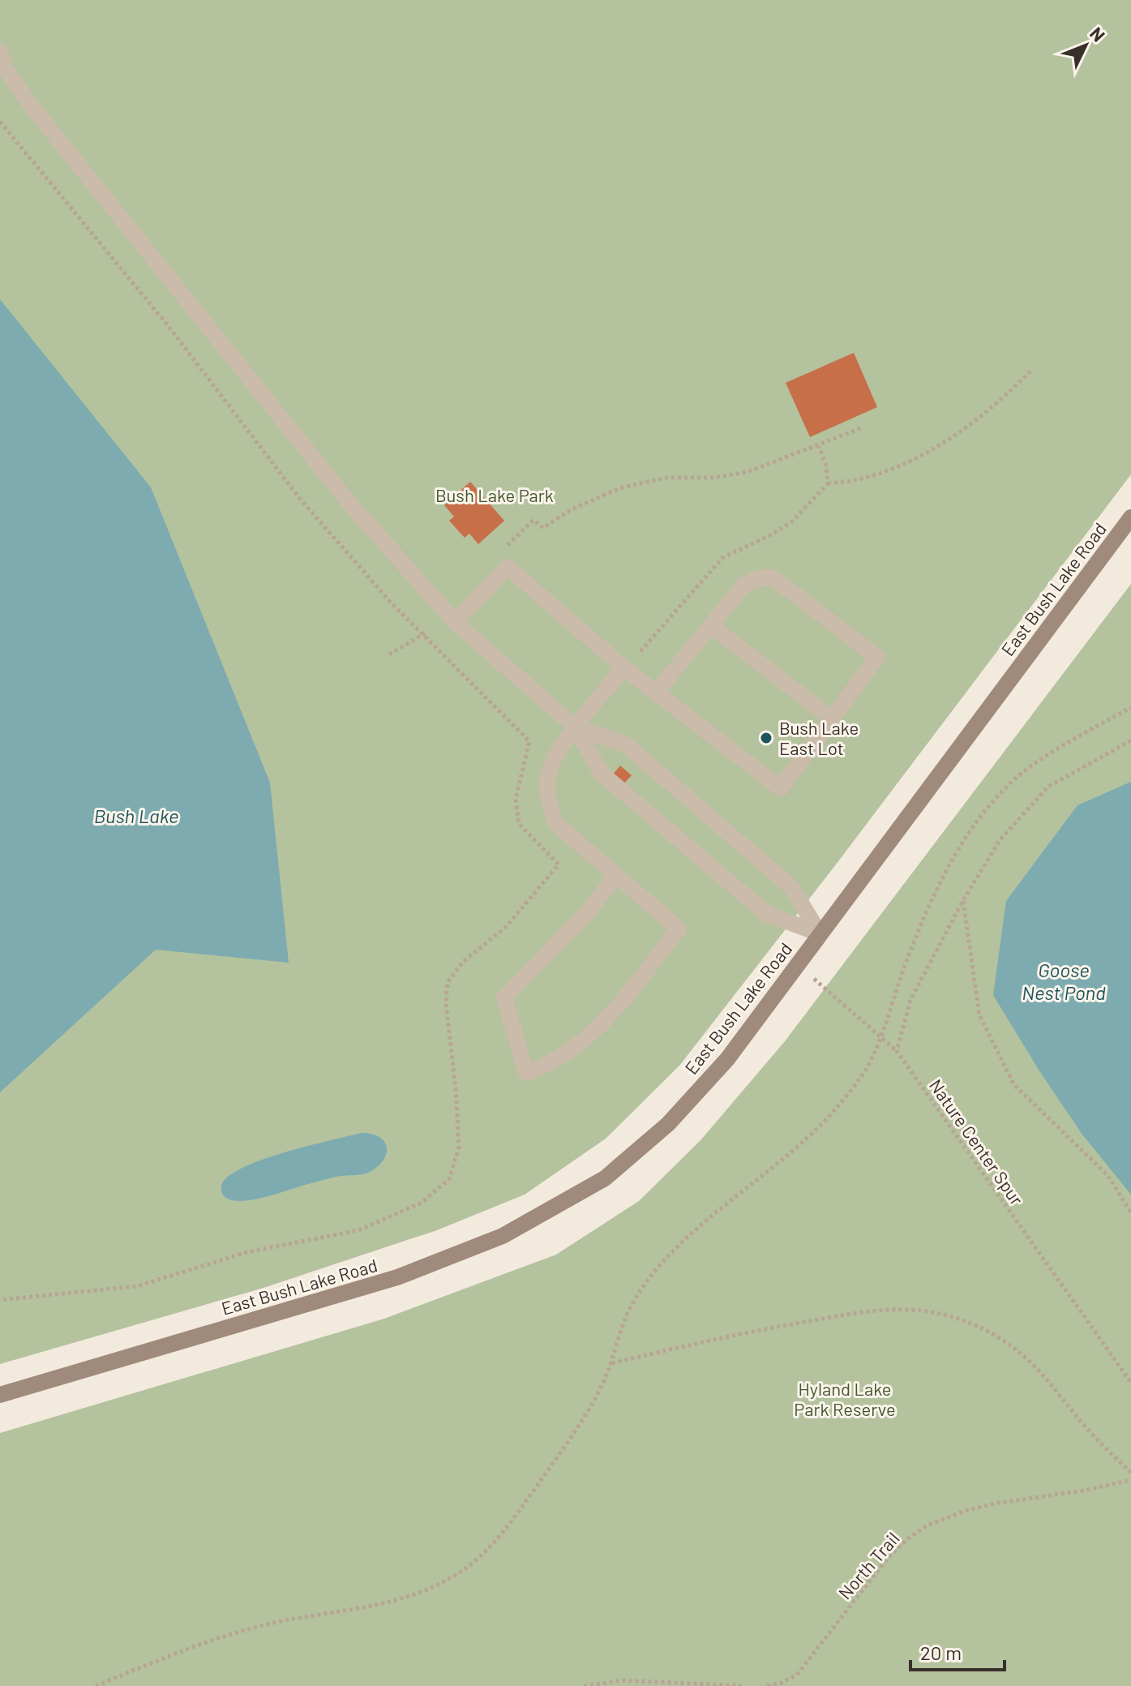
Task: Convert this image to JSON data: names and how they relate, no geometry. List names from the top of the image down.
{
  "streets": {
    "street": ["East Bush Lake Road"],
    "path": ["Nature Center Spur", "North Trail"]
  },
  "water": ["Bush Lake", "Goose Nest Pond"],
  "parks": ["Bush Lake Park", "Hyland Lake Park Reserve"],
  "places": ["Bush Lake East Lot"],
  "scale_bar": "20 m",
  "north": "top right"
}
